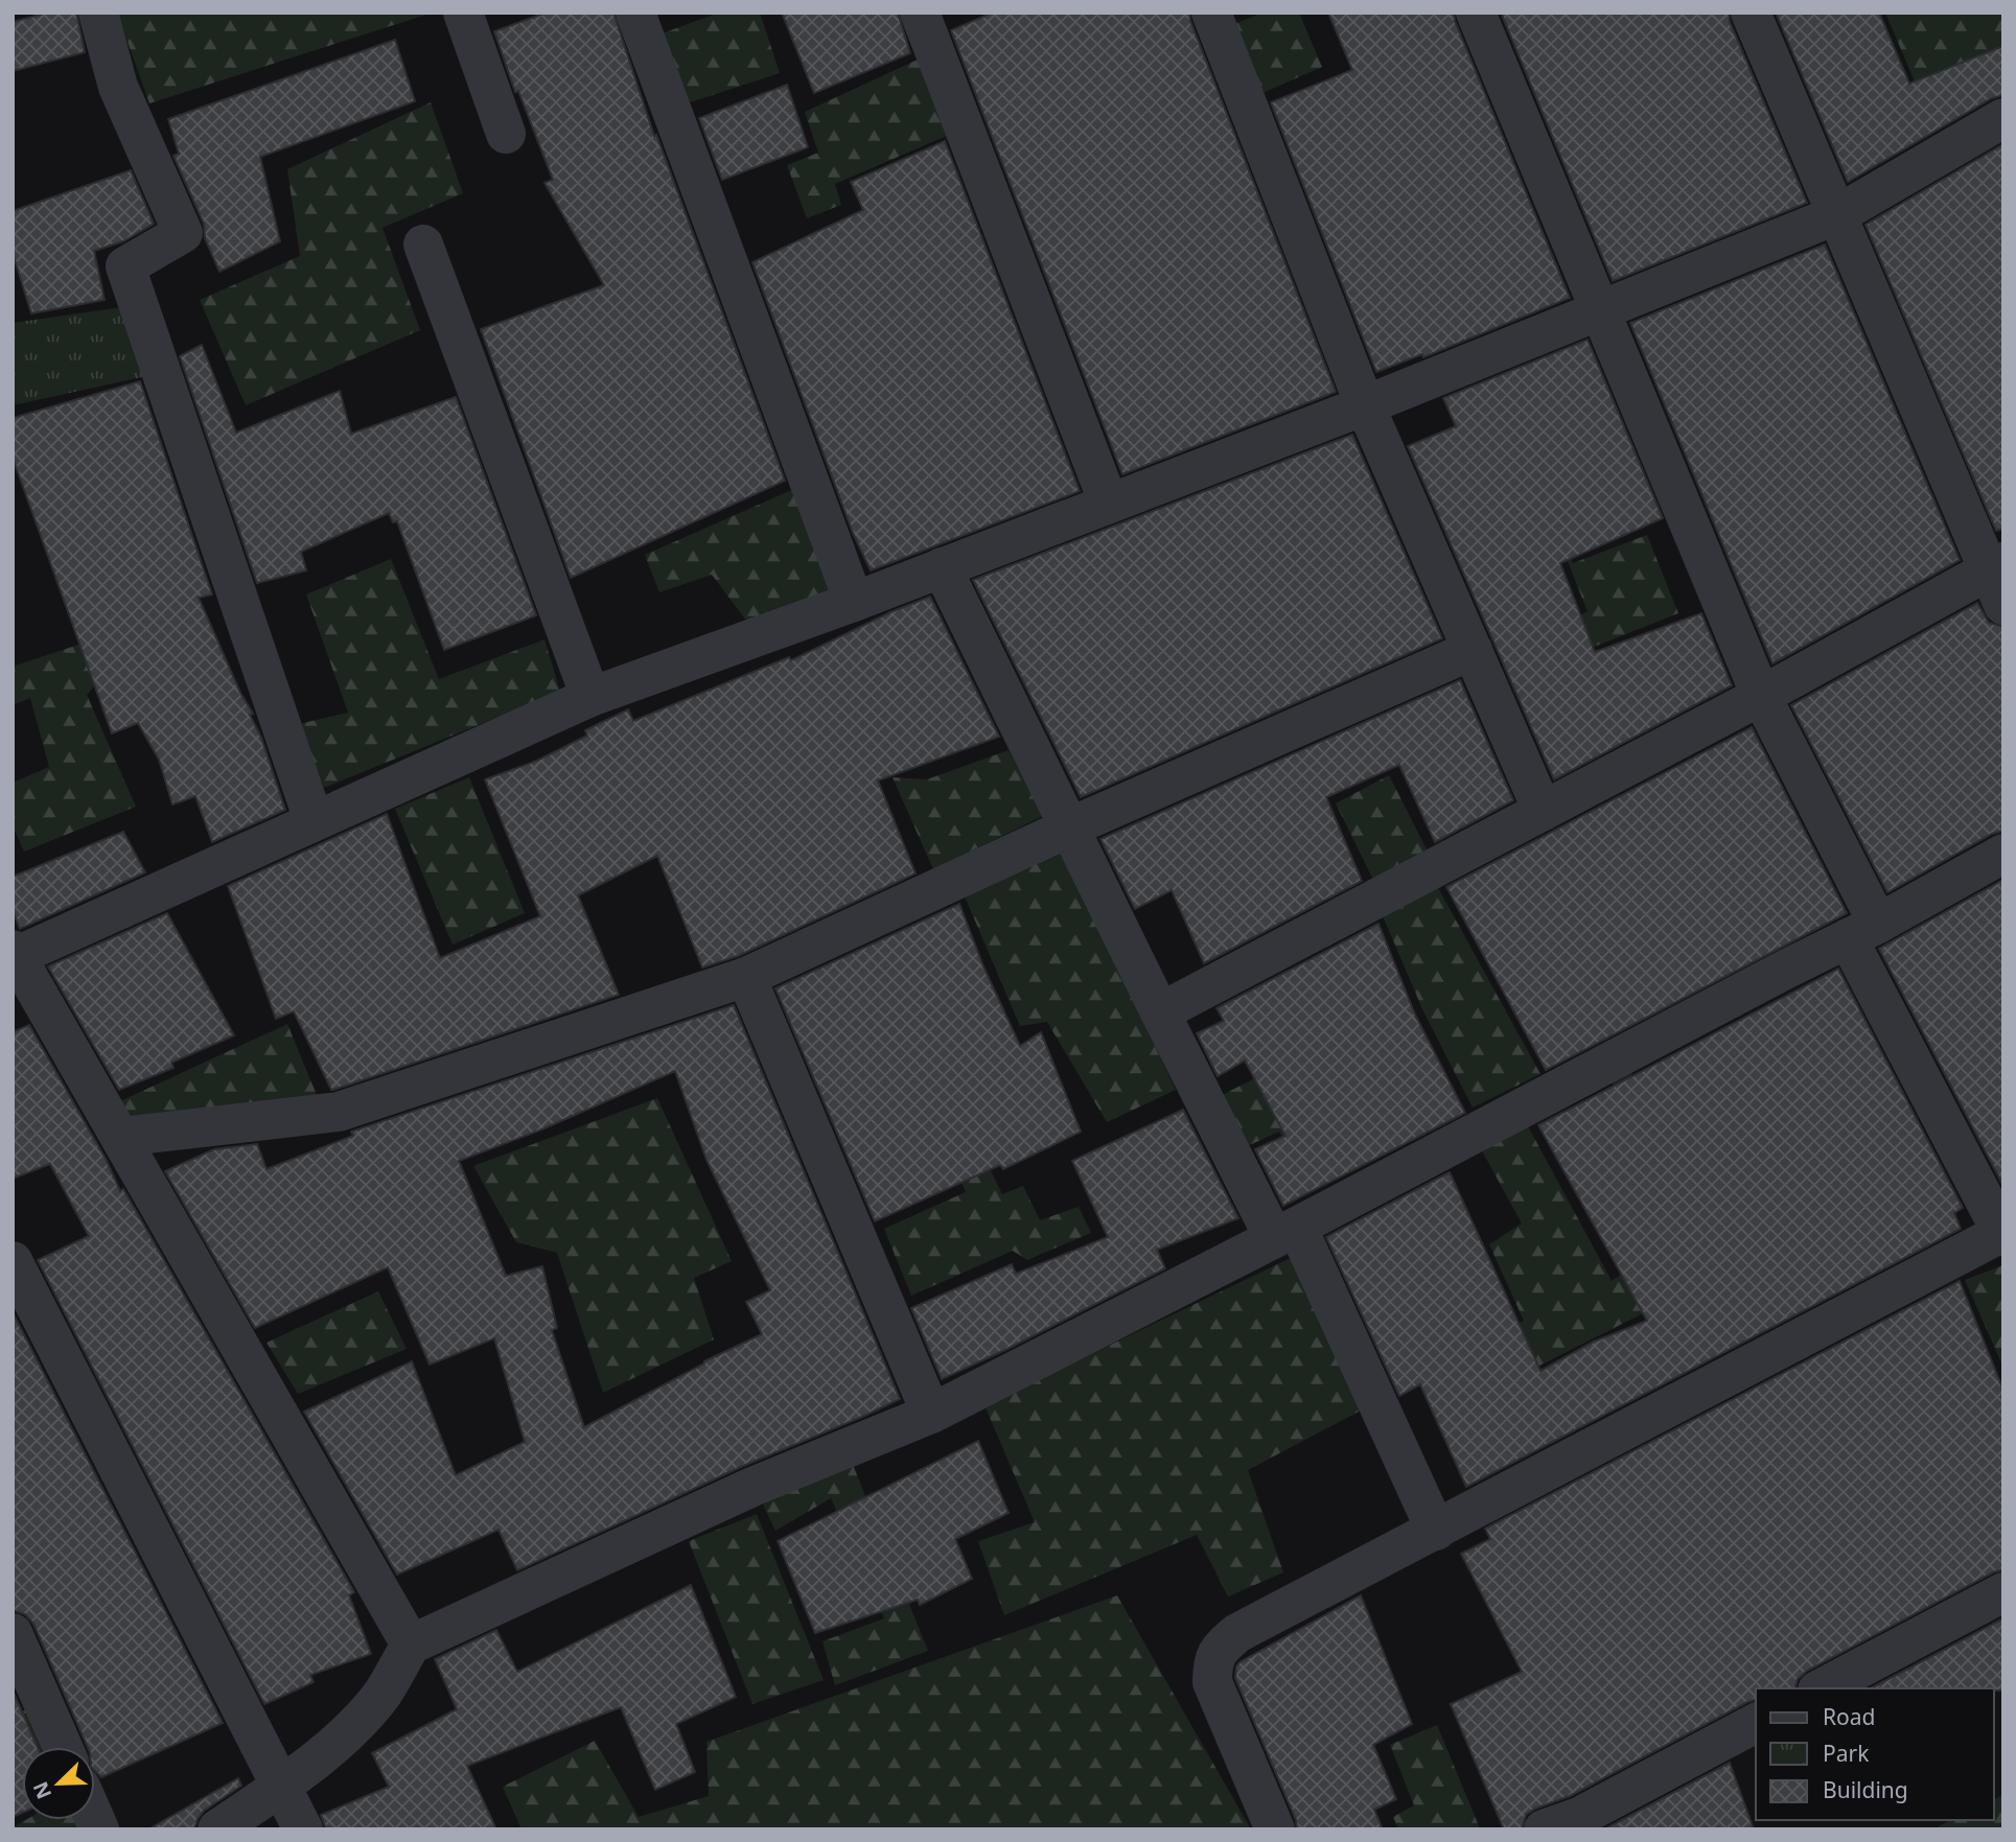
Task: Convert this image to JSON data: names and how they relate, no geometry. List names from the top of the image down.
{
  "legend": ["Road", "Park", "Building"],
  "north": "bottom left"
}
